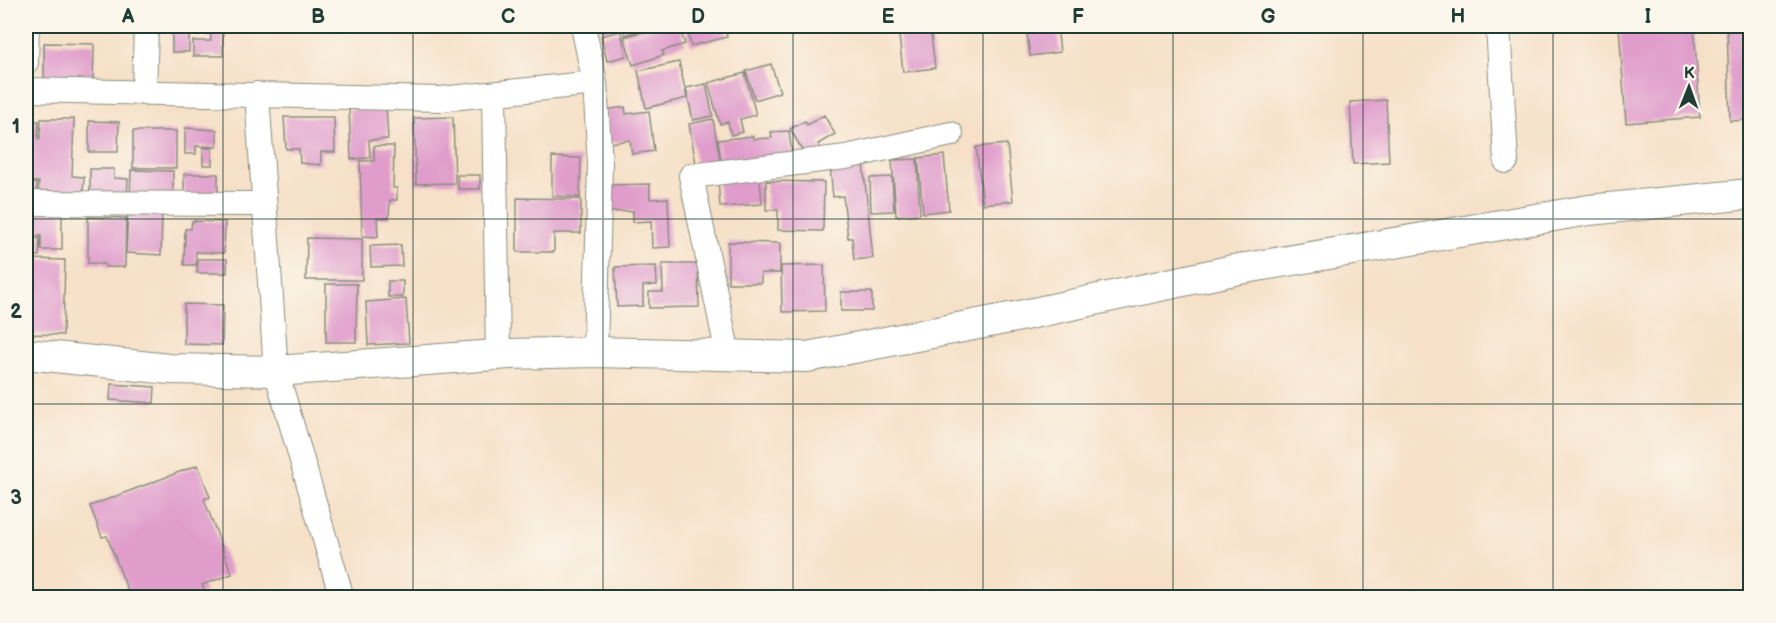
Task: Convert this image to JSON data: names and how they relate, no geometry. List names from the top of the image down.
{
  "north": "top",
  "grid": {
    "columns": [
      "A",
      "B",
      "C",
      "D",
      "E",
      "F",
      "G",
      "H",
      "I"
    ],
    "rows": ["1", "2", "3"]
  }
}
